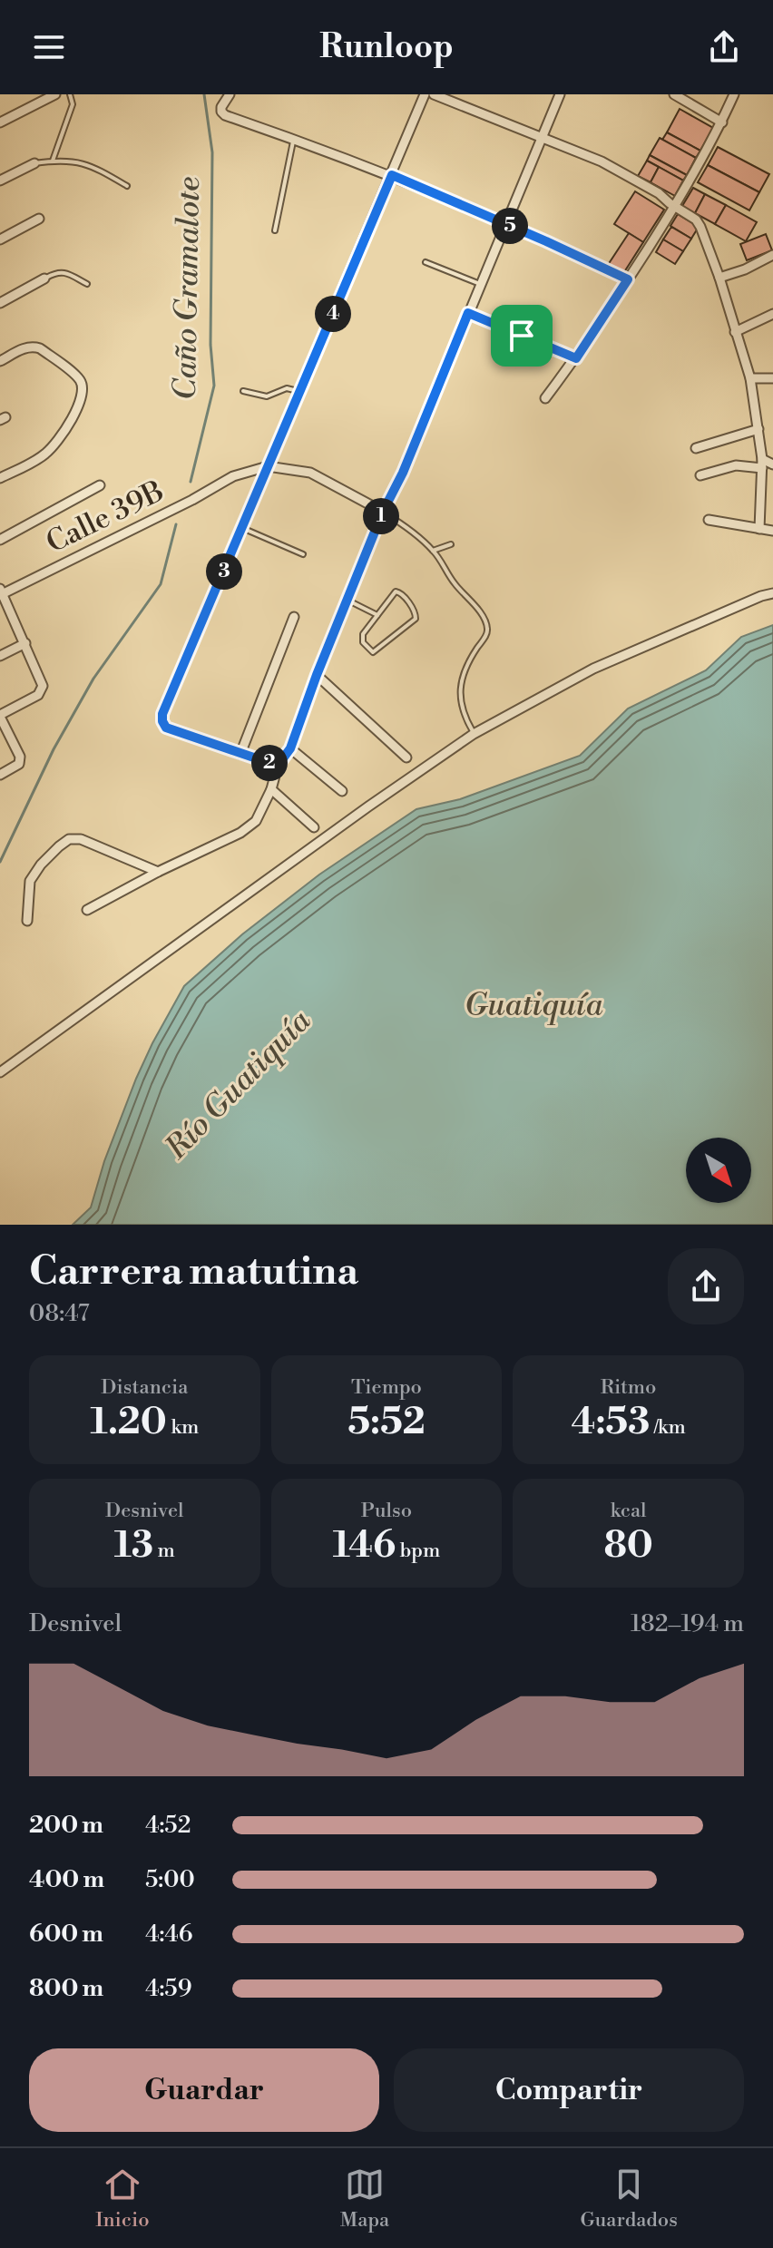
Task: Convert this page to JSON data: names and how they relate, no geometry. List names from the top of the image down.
{
  "streets": {
    "street": ["Calle 39B"]
  },
  "water": ["Caño Gramalote", "Guatiquía", "Río Guatiquía"],
  "north": "bottom right",
  "page": {
    "header": "Runloop",
    "pins": [
      "5",
      "4",
      "1",
      "3",
      "2"
    ],
    "heading": ["Carrera matutina", "08:47"],
    "stats": [
      ["Distancia", "1.20 km"],
      ["Tiempo", "5:52"],
      ["Ritmo", "4:53 /km"],
      ["Desnivel", "13 m"],
      ["Pulso", "146 bpm"],
      ["kcal", "80"]
    ],
    "chart": ["Desnivel", "182–194 m"],
    "list": [
      {
        "name": "200 m",
        "note": "4:52"
      },
      {
        "name": "400 m",
        "note": "5:00"
      },
      {
        "name": "600 m",
        "note": "4:46"
      },
      {
        "name": "800 m",
        "note": "4:59"
      }
    ],
    "buttons": ["Guardar", "Compartir"],
    "tabs": ["Inicio", "Mapa", "Guardados"]
  }
}
